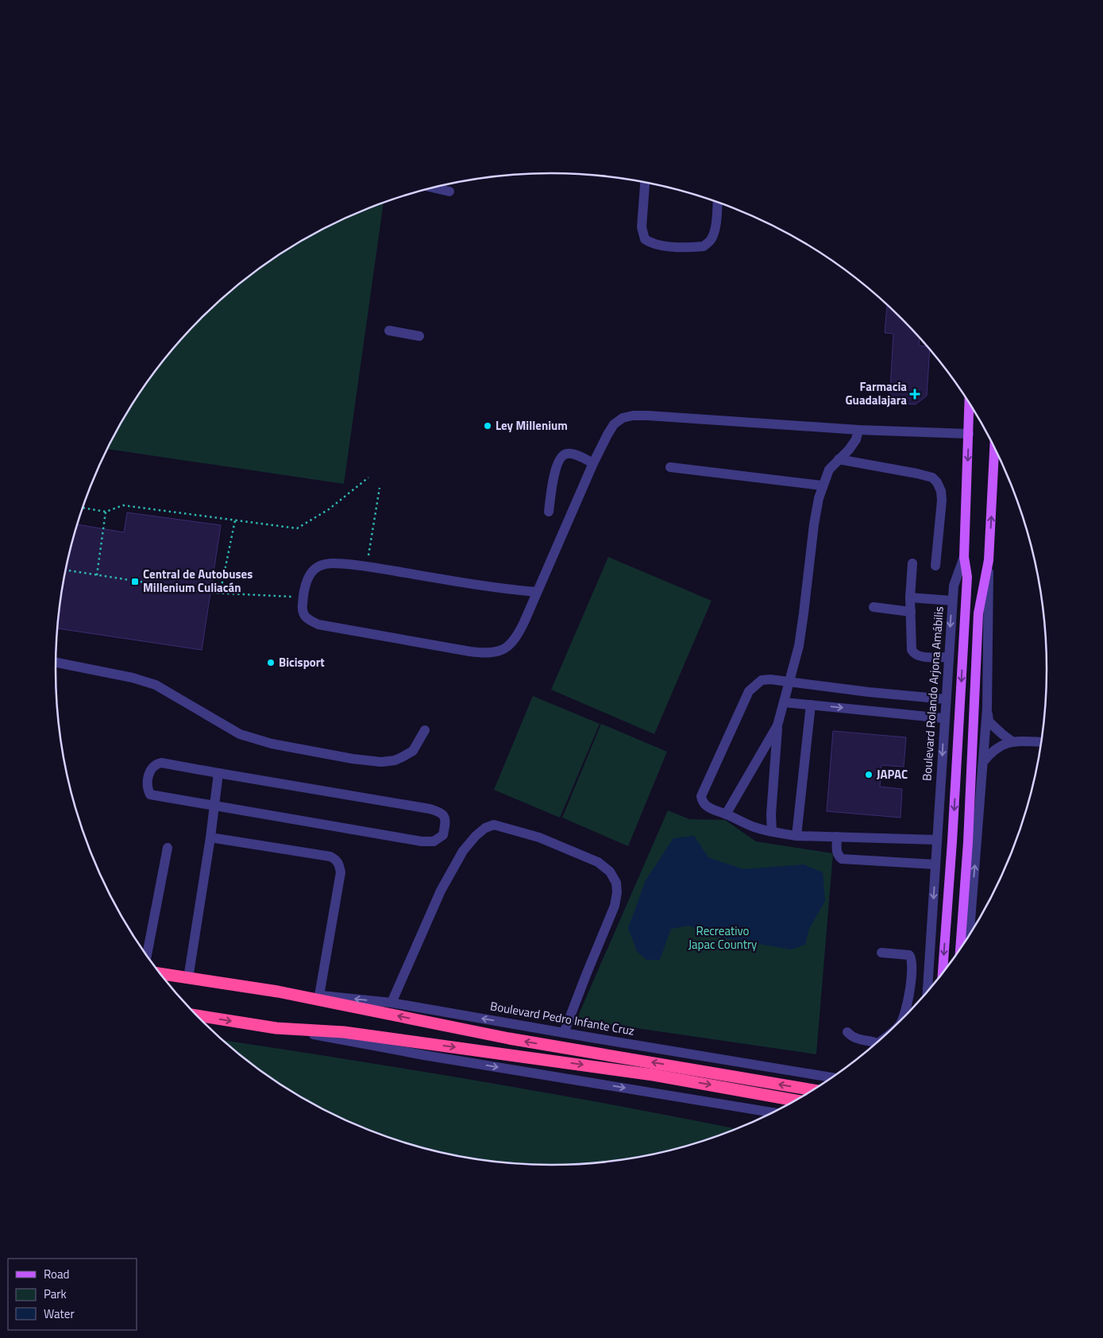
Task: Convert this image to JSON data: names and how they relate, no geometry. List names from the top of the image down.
{
  "streets": {
    "highway": ["Boulevard Pedro Infante Cruz"],
    "main road": ["Boulevard Rolando Arjona Amábilis"]
  },
  "parks": ["Recreativo Japac Country"],
  "places": {
    "health": ["Farmacia Guadalajara"],
    "other": ["Ley Millenium", "Bicisport", "JAPAC"],
    "transit": ["Central de Autobuses Millenium Culiacán"]
  },
  "legend": ["Road", "Park", "Water"]
}
